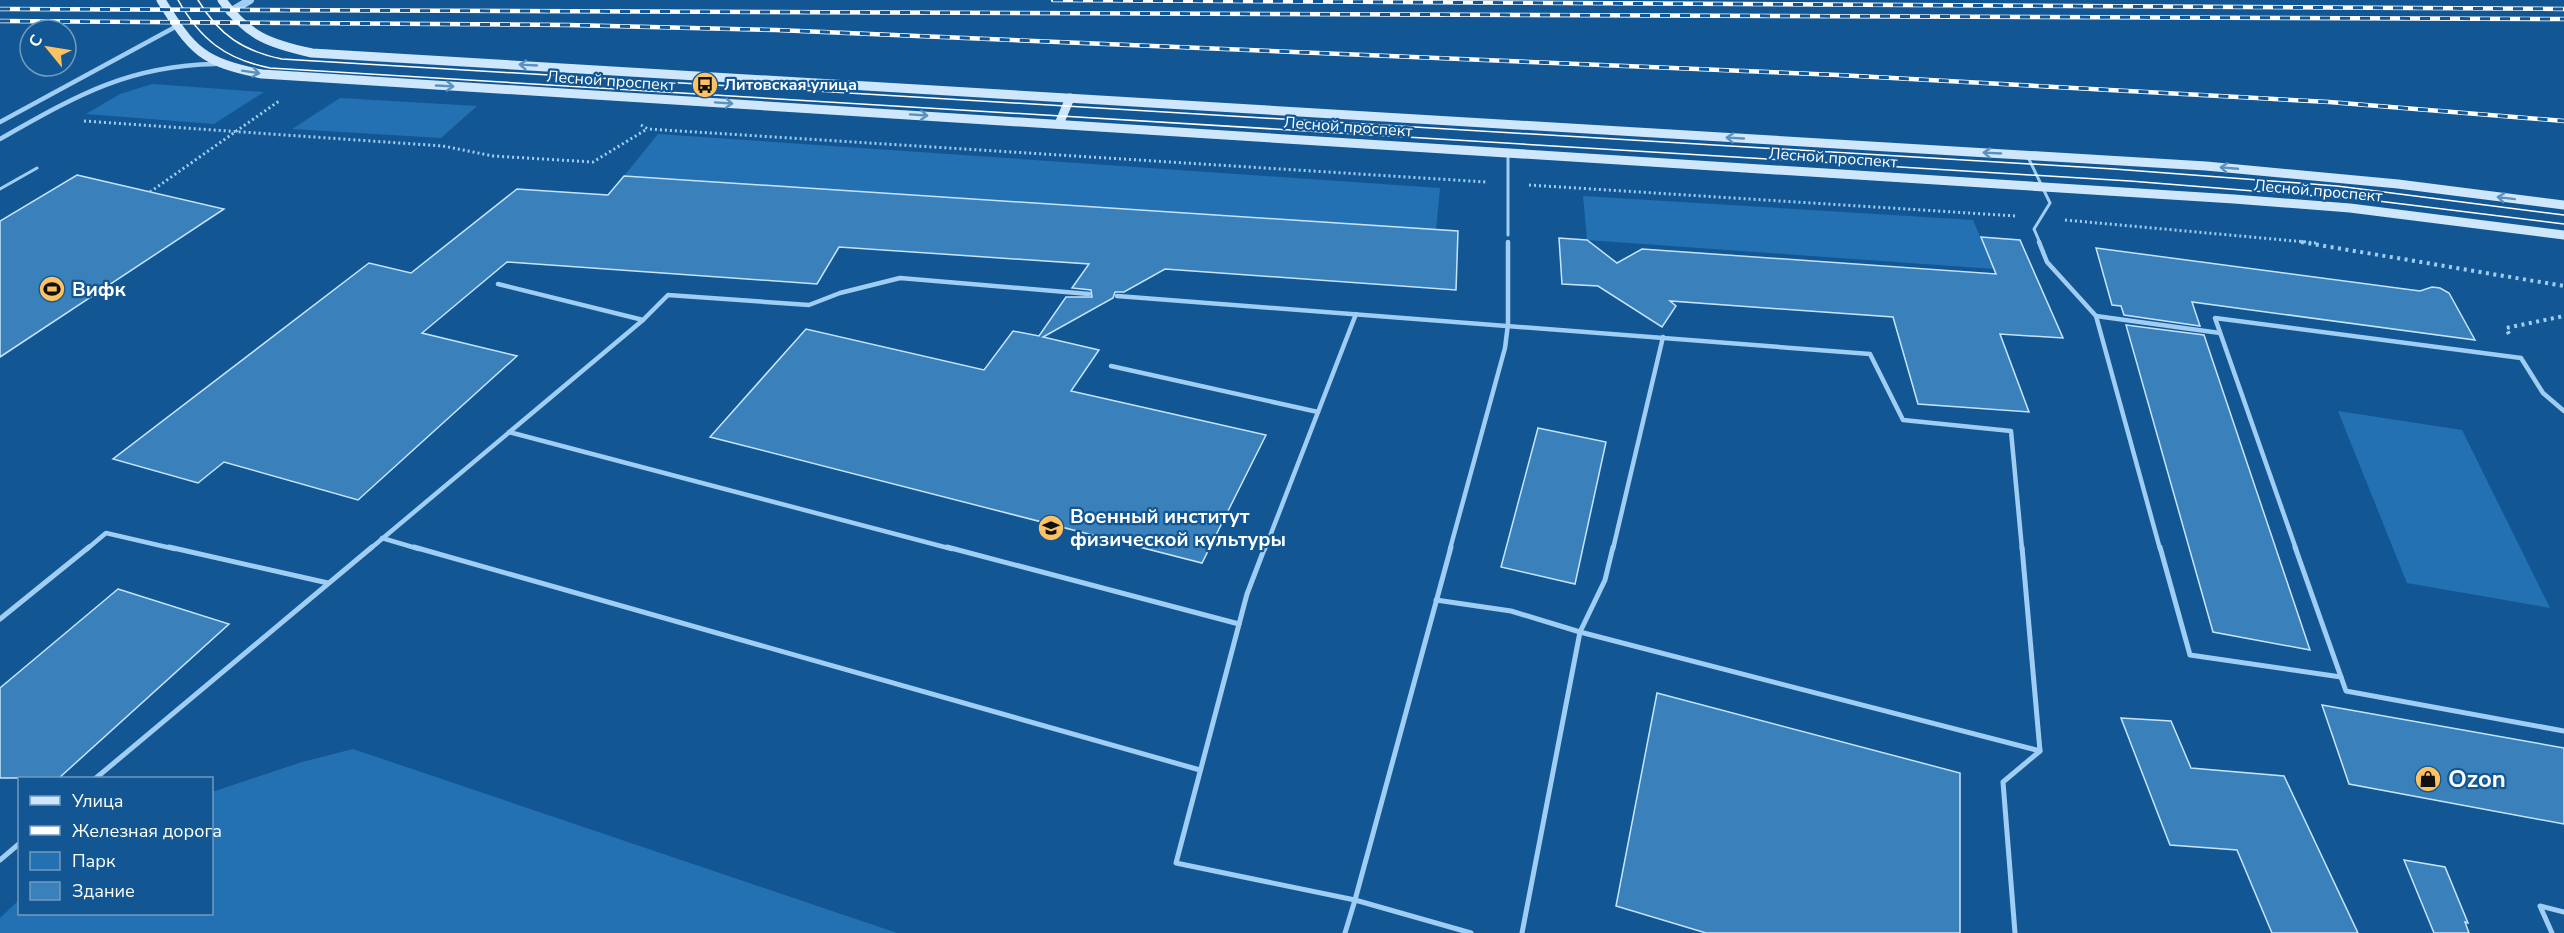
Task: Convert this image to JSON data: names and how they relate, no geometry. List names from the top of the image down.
{
  "streets": {
    "main road": ["Лесной проспект"]
  },
  "places": {
    "bus stop": ["Литовская улица"],
    "sports": ["Вифк"],
    "school or university": ["Военный институт физической культуры"],
    "shop": ["Ozon"]
  },
  "legend": [
    "Улица",
    "Железная дорога",
    "Парк",
    "Здание"
  ],
  "north": "top left"
}
